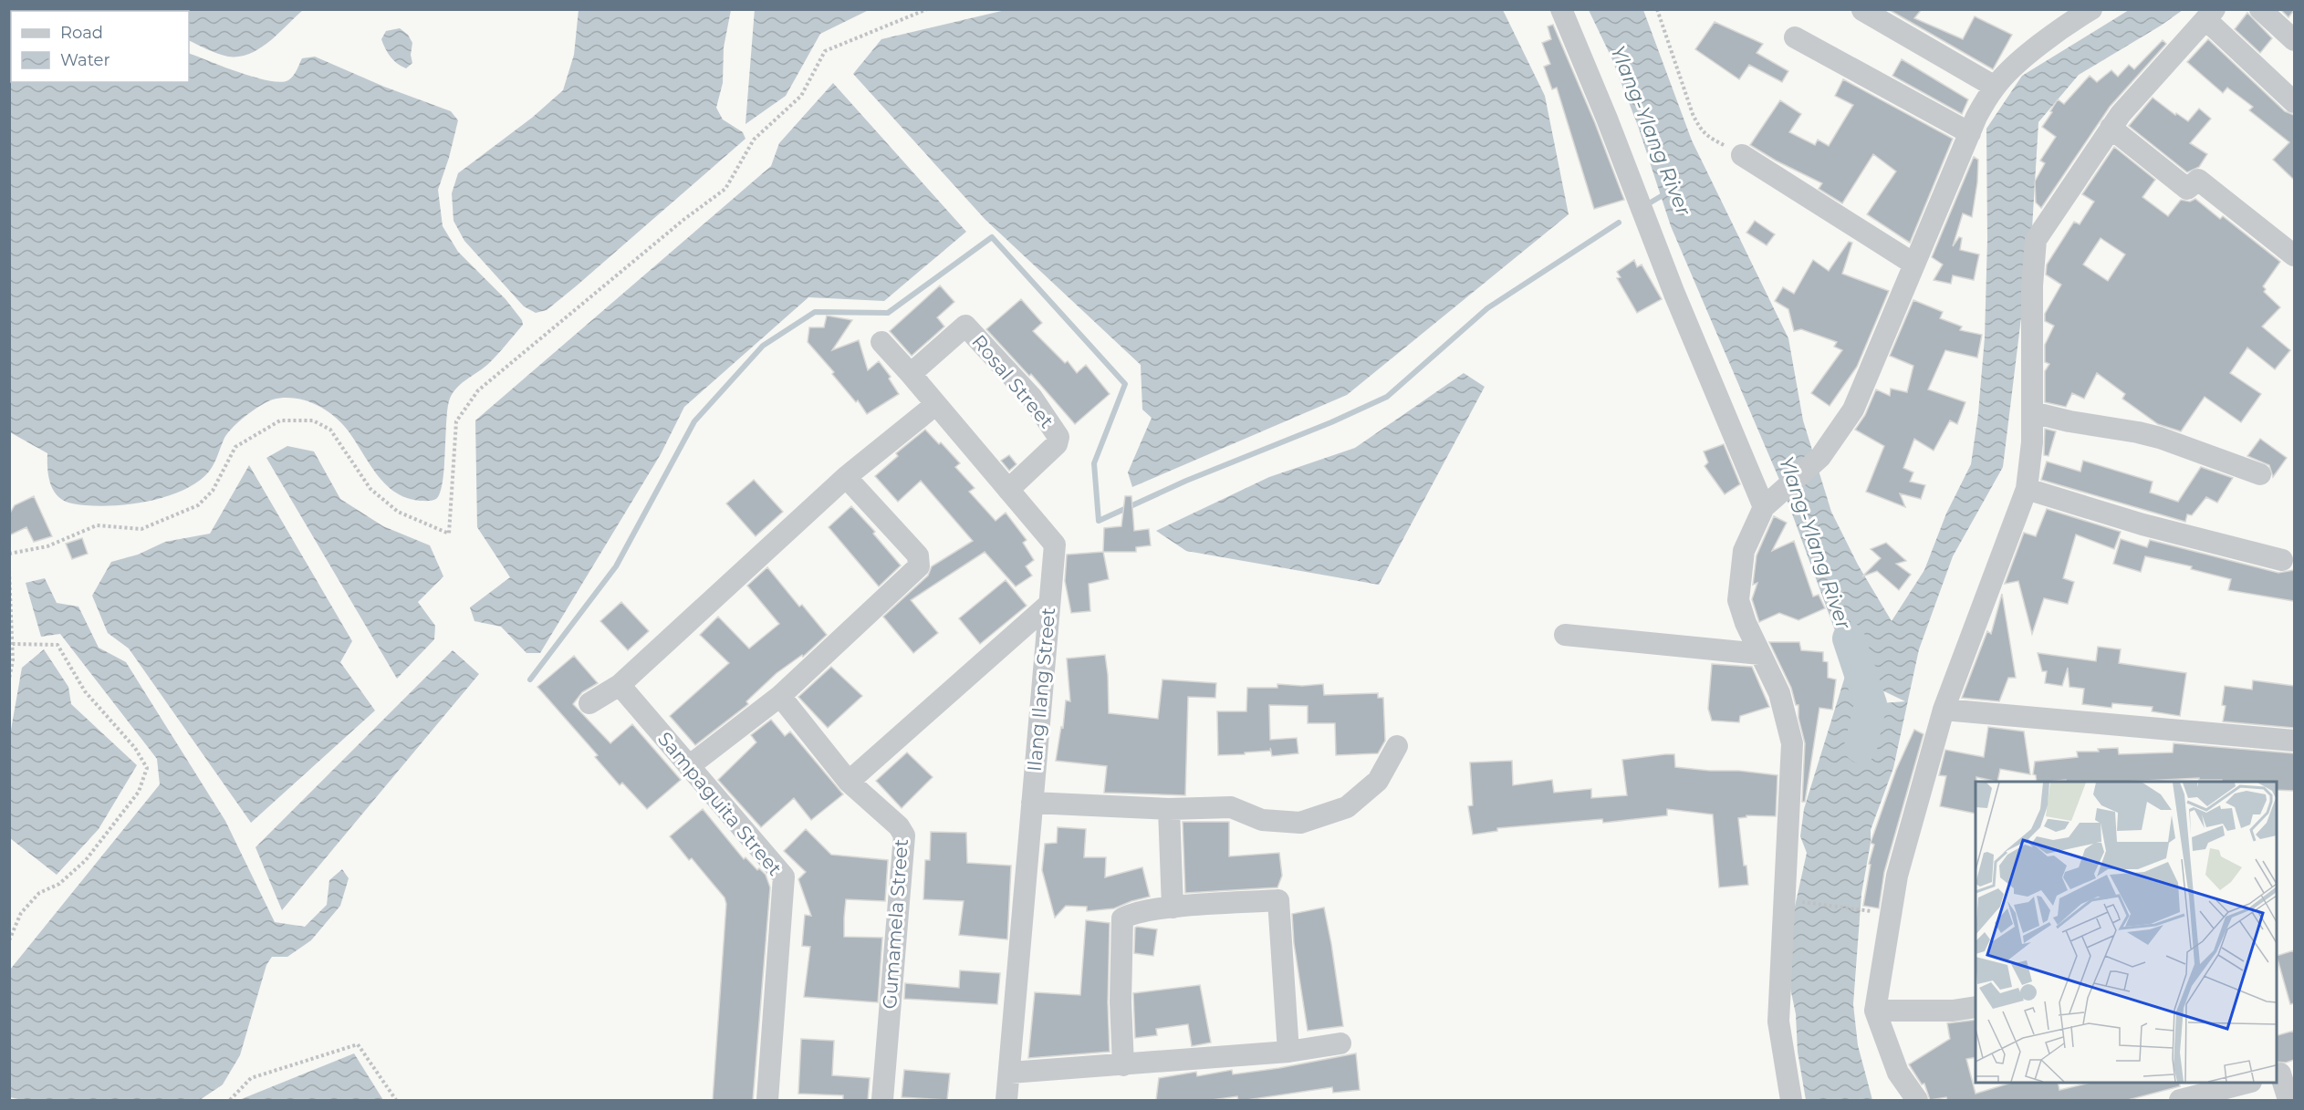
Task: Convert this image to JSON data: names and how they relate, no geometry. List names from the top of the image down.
{
  "streets": {
    "street": [
      "Rosal Street",
      "Ilang Ilang Street",
      "Sampaguita Street",
      "Gumamela Street"
    ]
  },
  "crossings": [
    ["Rosal Street", "Ilang Ilang Street"]
  ],
  "water": ["Ylang-Ylang River"],
  "legend": ["Road", "Water"]
}
